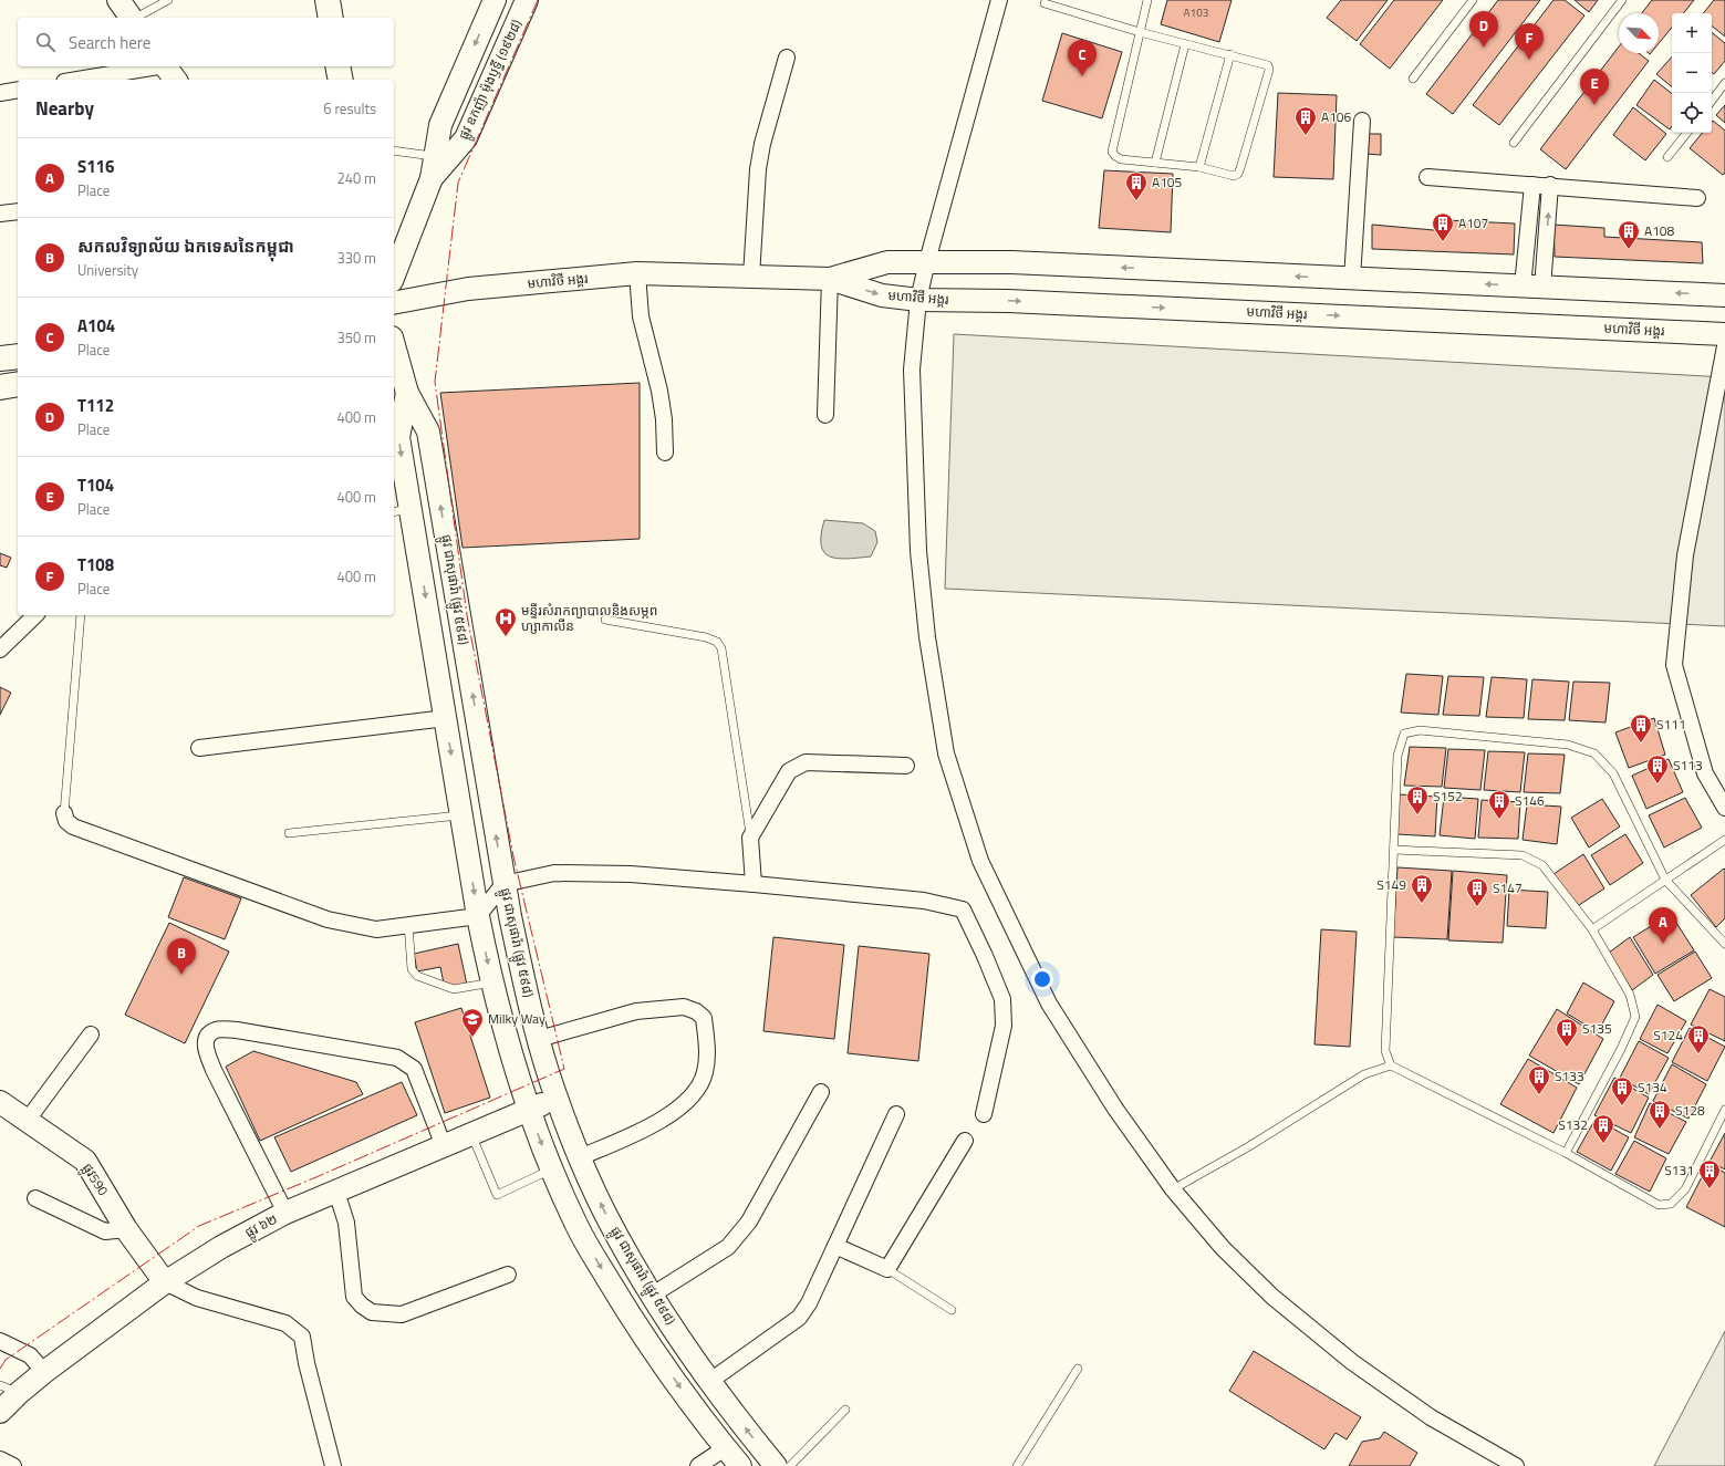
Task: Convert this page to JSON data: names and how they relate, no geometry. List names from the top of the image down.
{
  "streets": {
    "main road": [
      "ផ្លូវ ឧកញ៉ា ម៉ុងឫទ្ធី (១៩២៨)",
      "មហាវិថី អង្គរ",
      "ផ្លូវ ជាសុផារ៉ា (ផ្លូវ ៥៩៨)",
      "ផ្លូវ590",
      "ផ្លូវ ៦២"
    ]
  },
  "crossings": [
    ["ផ្លូវ ជាសុផារ៉ា (ផ្លូវ ៥៩៨)", "ផ្លូវ ៦២"],
    ["ផ្លូវ590", "ផ្លូវ ៦២"]
  ],
  "places": {
    "building": [
      "A106",
      "A105",
      "A107",
      "A108",
      "S111",
      "S113",
      "S152",
      "S146",
      "S149",
      "S147",
      "S135",
      "S124",
      "S133",
      "S134",
      "S128",
      "S132",
      "S131"
    ],
    "hospital": ["មន្ទីរសំរាកព្យាបាលនិងសម្ភព ហ្សាកាលីន"],
    "school or university": ["Milky Way"]
  },
  "house_numbers": ["A103"],
  "north": "bottom right",
  "page": {
    "pins": [
      "D",
      "F",
      "C",
      "E",
      "A",
      "B"
    ],
    "map_buttons": ["+", "−"],
    "search": "Search here",
    "heading": ["Nearby", "6 results"],
    "list": [
      {
        "mark": "A",
        "name": "S116",
        "note": "Place",
        "value": "240 m"
      },
      {
        "mark": "B",
        "name": "សកលវិទ្យាល័យ ឯកទេសនៃកម្ពុជា",
        "note": "University",
        "value": "330 m"
      },
      {
        "mark": "C",
        "name": "A104",
        "note": "Place",
        "value": "350 m"
      },
      {
        "mark": "D",
        "name": "T112",
        "note": "Place",
        "value": "400 m"
      },
      {
        "mark": "E",
        "name": "T104",
        "note": "Place",
        "value": "400 m"
      },
      {
        "mark": "F",
        "name": "T108",
        "note": "Place",
        "value": "400 m"
      }
    ]
  }
}
